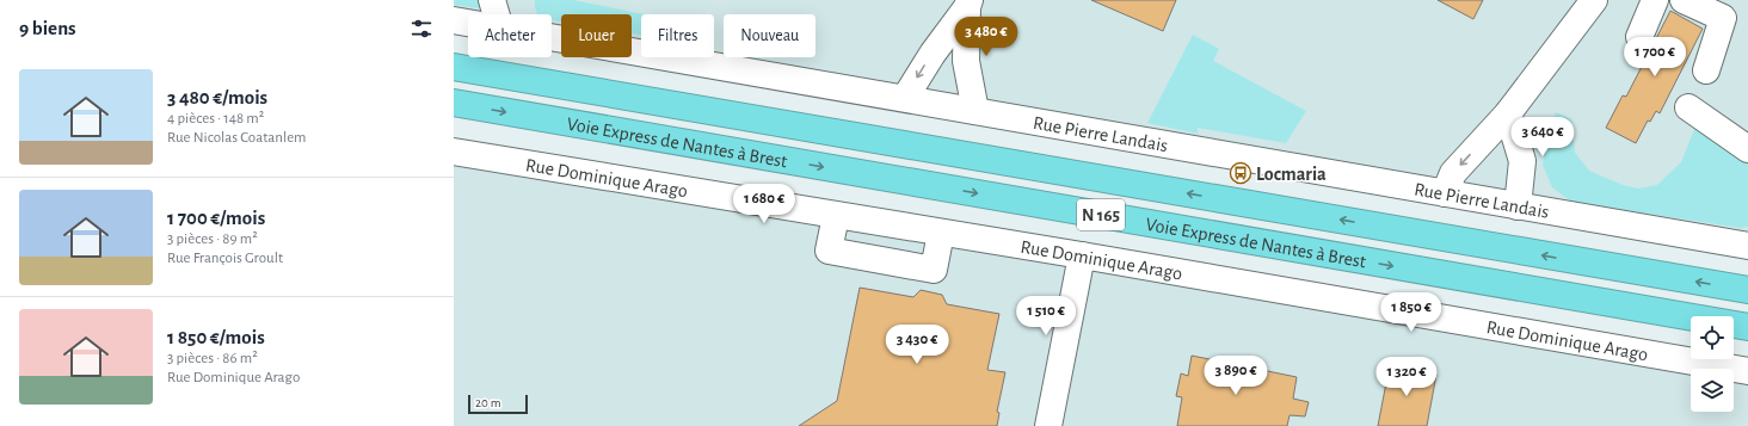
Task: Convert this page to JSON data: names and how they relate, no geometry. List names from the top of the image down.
{
  "streets": {
    "highway": ["Voie Express de Nantes à Brest", "N 165"],
    "street": ["Rue Pierre Landais", "Rue Dominique Arago"]
  },
  "places": {
    "bus stop": ["Locmaria"]
  },
  "scale_bar": "20 m",
  "page": {
    "heading": "9 biens",
    "chip": [
      "Acheter",
      "Louer",
      "Filtres",
      "Nouveau"
    ],
    "price": [
      "3 480 €",
      "1 700 €",
      "3 640 €",
      "1 680 €",
      "1 850 €",
      "1 510 €",
      "3 430 €",
      "3 890 €",
      "1 320 €"
    ],
    "list": [
      {
        "name": "3 480 €/mois",
        "note": "4 pièces · 148 m² · Rue Nicolas Coatanlem"
      },
      {
        "name": "1 700 €/mois",
        "note": "3 pièces · 89 m² · Rue François Groult"
      },
      {
        "name": "1 850 €/mois",
        "note": "3 pièces · 86 m² · Rue Dominique Arago"
      }
    ],
    "scale": "20 m"
  }
}
